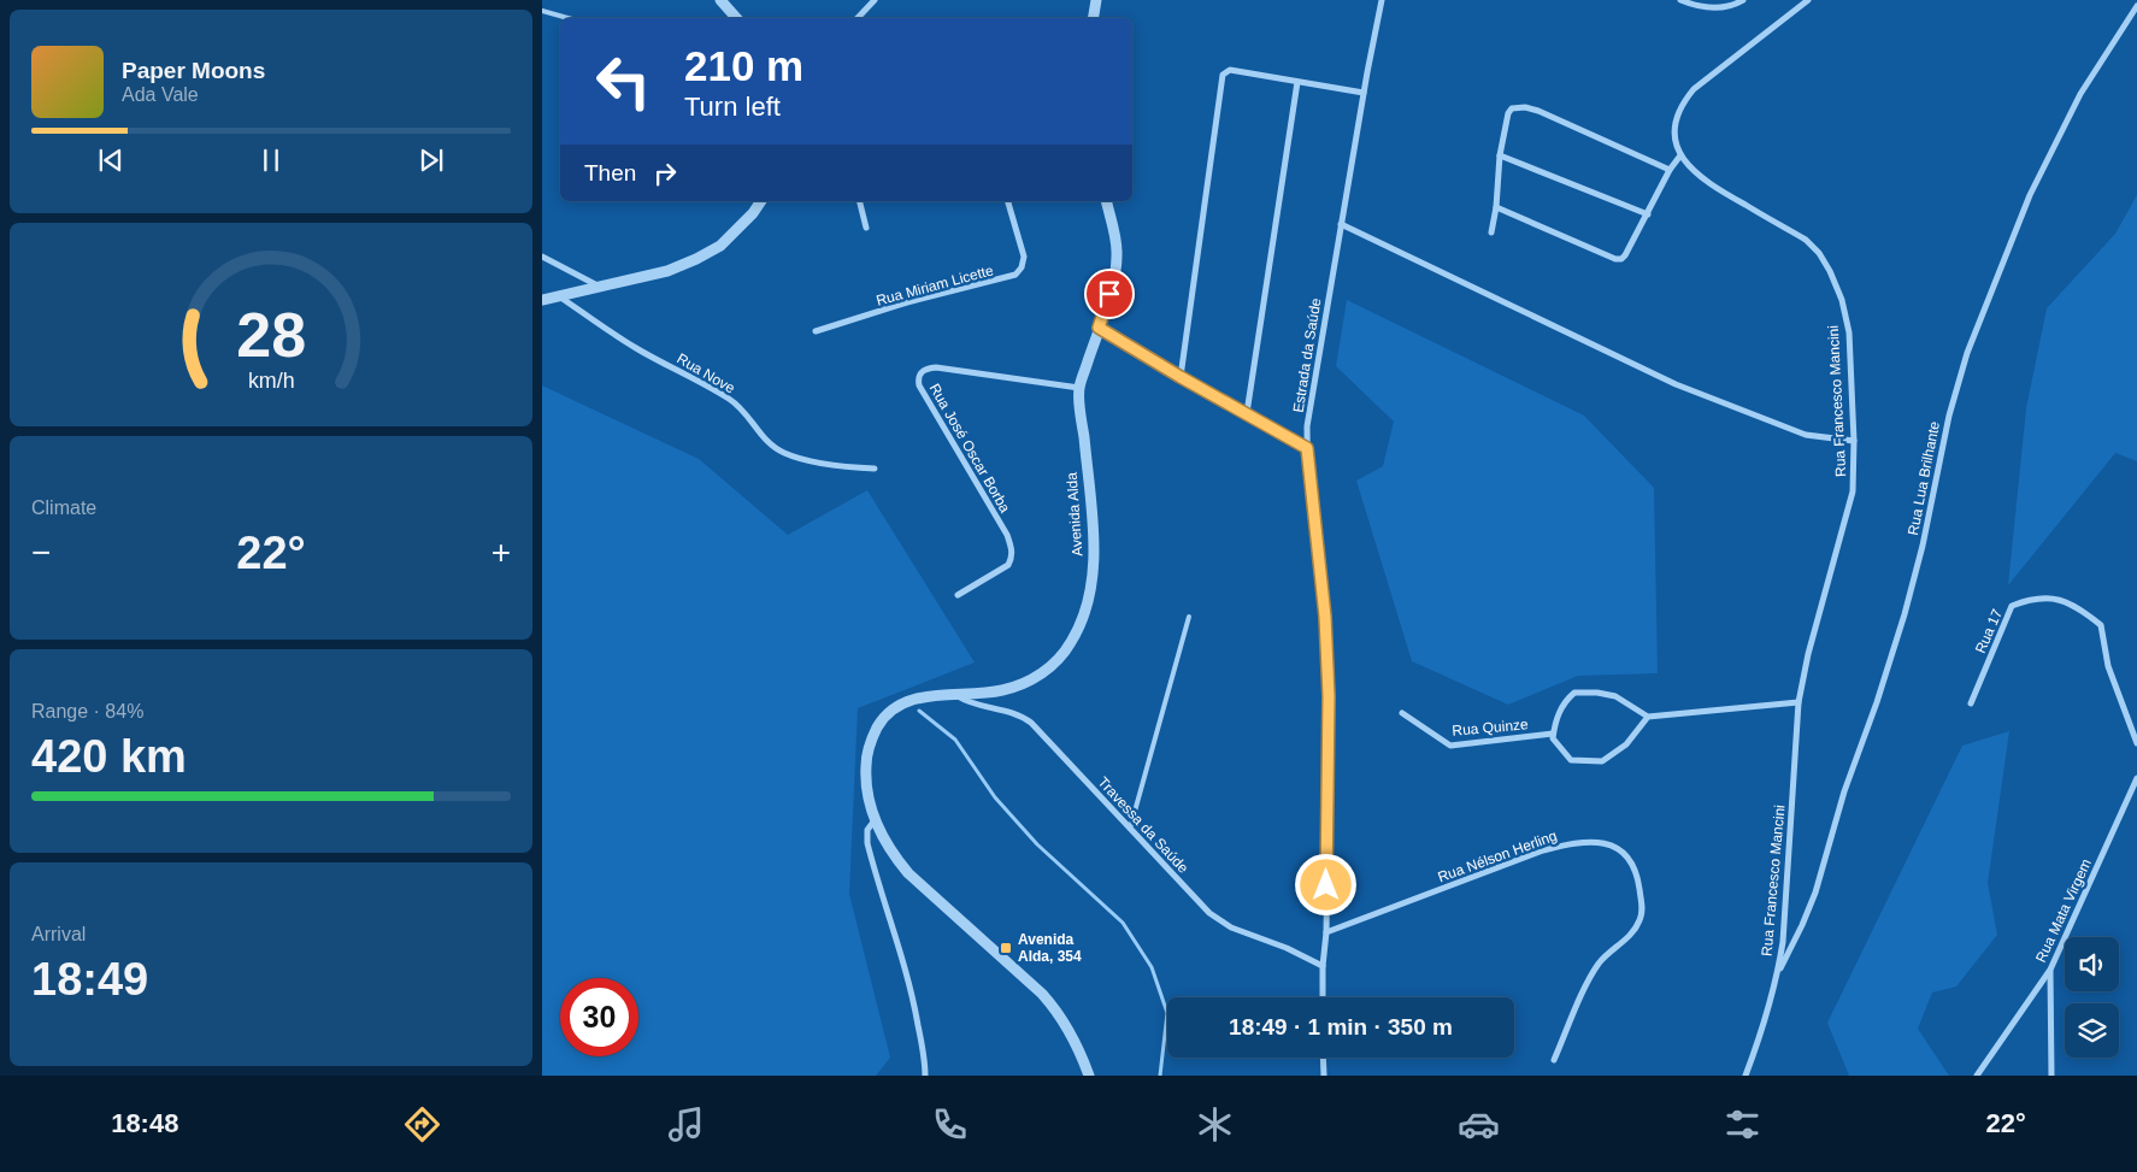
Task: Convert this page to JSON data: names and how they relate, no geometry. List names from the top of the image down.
{
  "streets": {
    "street": [
      "Rua Miriam Licette",
      "Estrada da Saúde",
      "Rua Nove",
      "Rua Francesco Mancini",
      "Rua José Oscar Borba",
      "Rua Lua Brilhante",
      "Avenida Alda",
      "Rua 17",
      "Rua Quinze",
      "Travessa da Saúde",
      "Rua Nélson Herling",
      "Rua Mata Virgem"
    ]
  },
  "crossings": [
    ["Estrada da Saúde", "Travessa da Saúde"],
    ["Estrada da Saúde", "Rua Nélson Herling"],
    ["Rua Francesco Mancini", "Rua Lua Brilhante"],
    ["Rua José Oscar Borba", "Avenida Alda"],
    ["Avenida Alda", "Travessa da Saúde"]
  ],
  "places": {
    "transit": ["Avenida Alda, 354"]
  },
  "page": {
    "turn": ["210 m", "Turn left"],
    "song": ["Paper Moons", "Ada Vale"],
    "then": "Then",
    "tile": [
      "Climate",
      ["Range · 84%", "420 km"],
      ["Arrival", "18:49"]
    ],
    "heat": ["−", "22°", "+"],
    "limit": "30",
    "trip": "18:49 · 1 min · 350 m",
    "tabs": ["18:48", "22°"],
    "gauge": ["28", "km/h"]
  }
}
